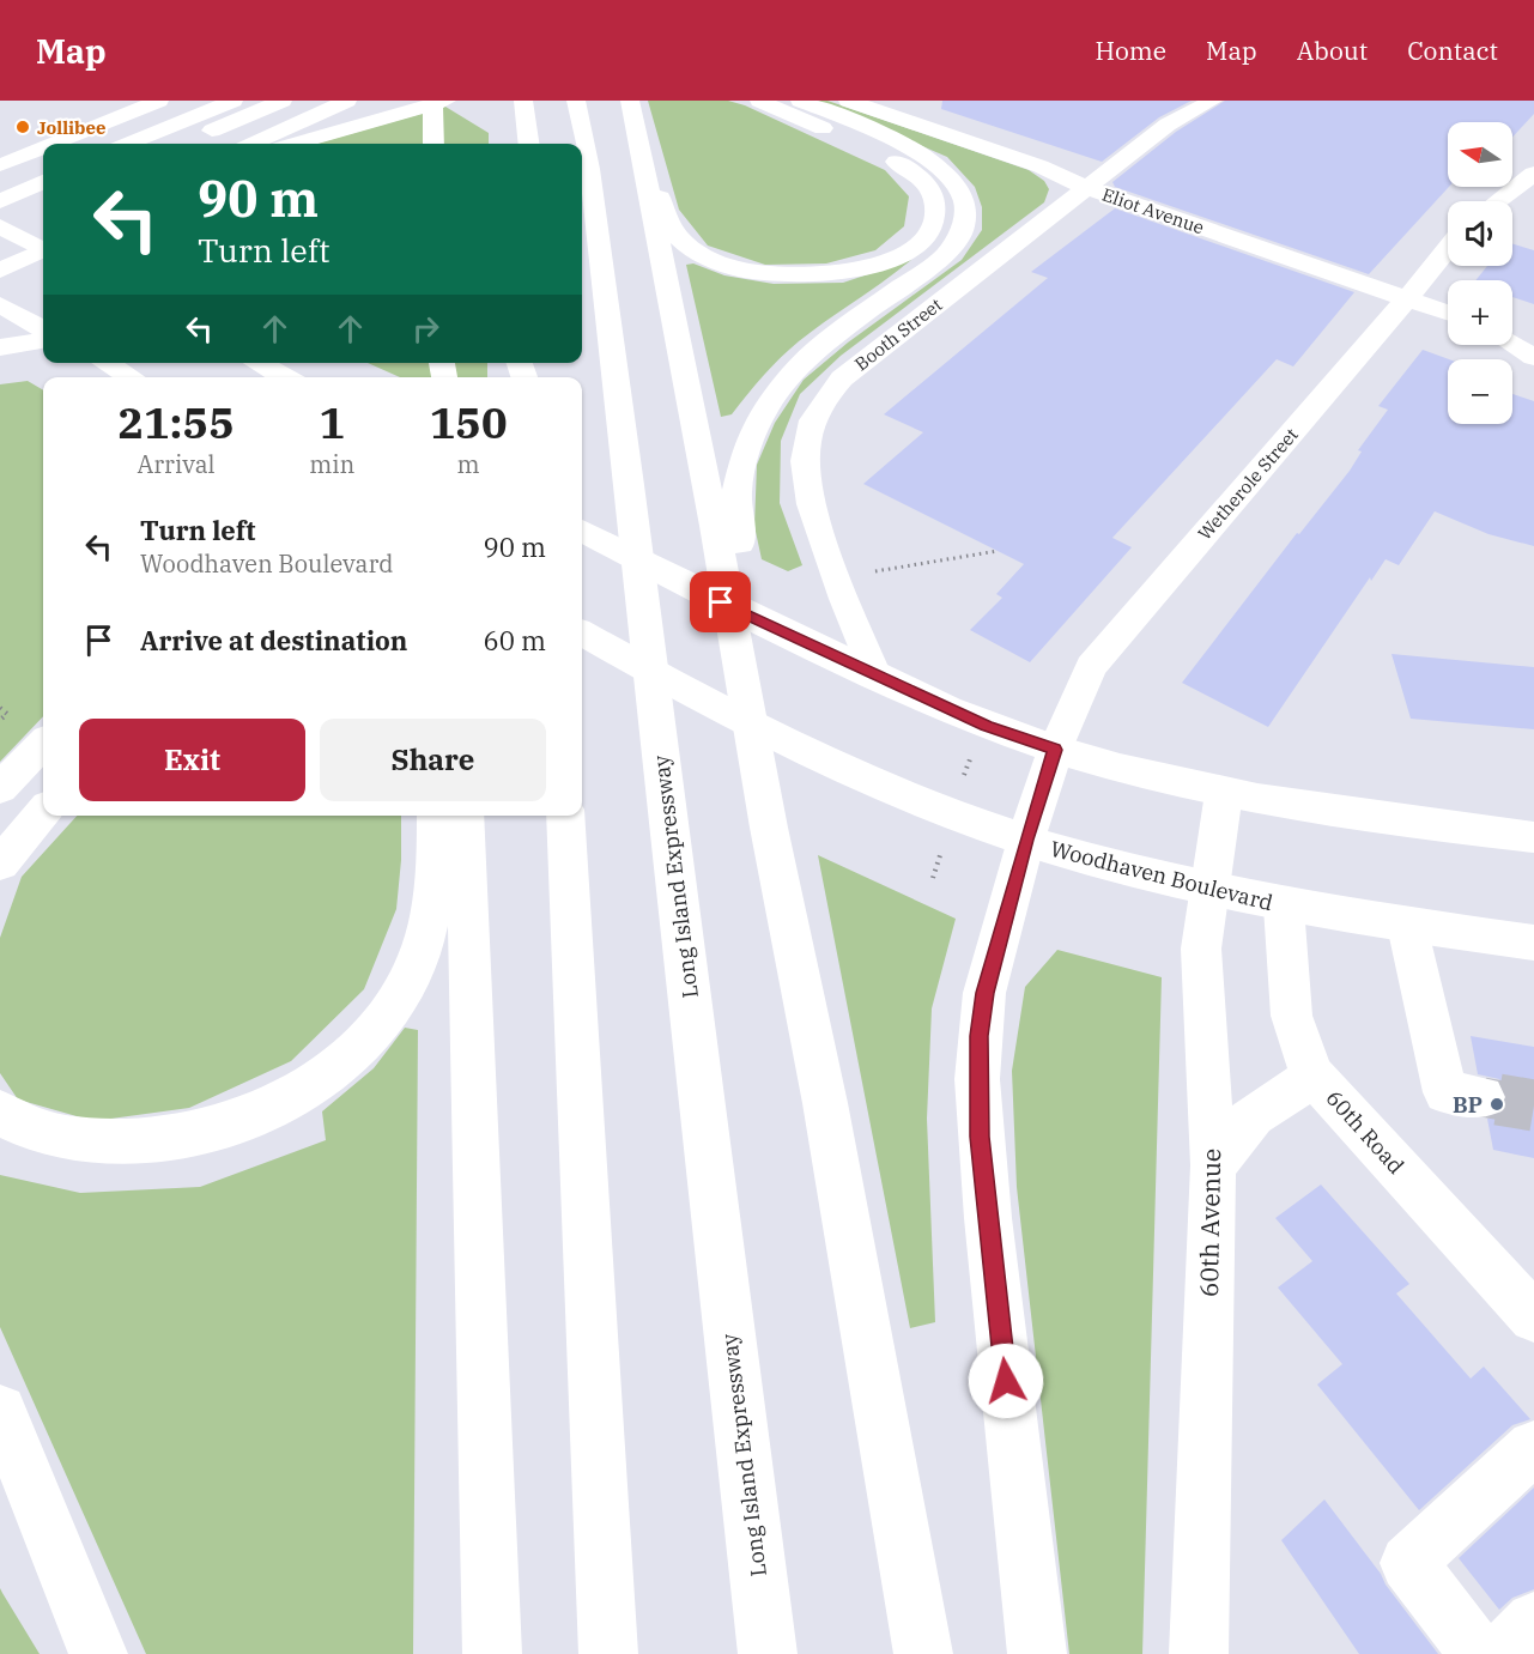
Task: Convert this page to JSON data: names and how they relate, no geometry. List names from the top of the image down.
{
  "streets": {
    "main road": [
      "Eliot Avenue",
      "Booth Street",
      "Wetherole Street",
      "Woodhaven Boulevard",
      "Long Island Expressway",
      "60th Road",
      "60th Avenue"
    ]
  },
  "crossings": [
    ["Eliot Avenue", "Booth Street"],
    ["Eliot Avenue", "Wetherole Street"],
    ["Wetherole Street", "Woodhaven Boulevard"],
    ["Woodhaven Boulevard", "60th Road"],
    ["Woodhaven Boulevard", "60th Avenue"]
  ],
  "places": ["Jollibee", "BP"],
  "north": "left",
  "page": {
    "header": "Map",
    "nav": [
      "Home",
      "Map",
      "About",
      "Contact"
    ],
    "map_buttons": ["+", "−"],
    "turn": ["90 m", "Turn left"],
    "eta": [
      "21:55",
      "Arrival",
      "1",
      "min",
      "150",
      "m"
    ],
    "list": [
      {
        "name": "Turn left",
        "note": "Woodhaven Boulevard",
        "value": "90 m"
      },
      {
        "name": "Arrive at destination",
        "value": "60 m"
      }
    ],
    "buttons": ["Exit", "Share"]
  }
}
